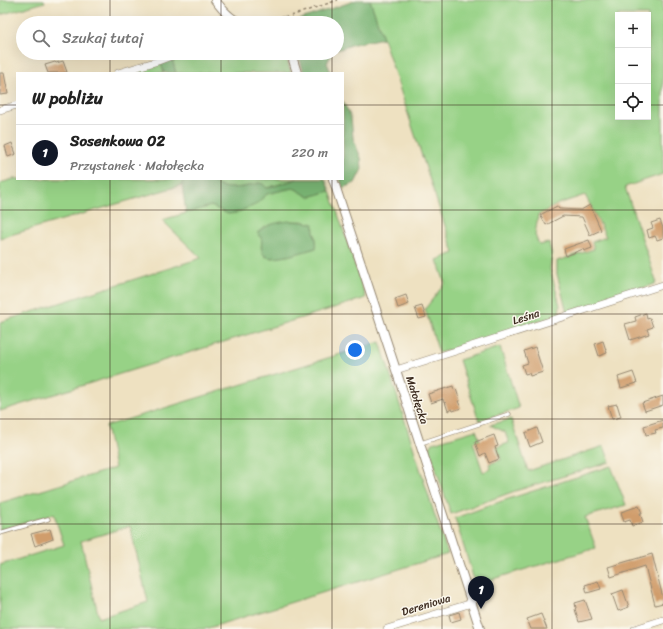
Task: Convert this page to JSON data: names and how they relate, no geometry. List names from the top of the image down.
{
  "streets": {
    "street": ["Leśna", "Małołęcka", "Dereniowa"]
  },
  "crossings": [
    ["Leśna", "Małołęcka"],
    ["Małołęcka", "Dereniowa"]
  ],
  "page": {
    "map_buttons": ["+", "−"],
    "search": "Szukaj tutaj",
    "heading": "W pobliżu",
    "list": [
      {
        "mark": "1",
        "name": "Sosenkowa 02",
        "note": "Przystanek · Małołęcka",
        "value": "220 m"
      }
    ],
    "pins": "1"
  }
}
